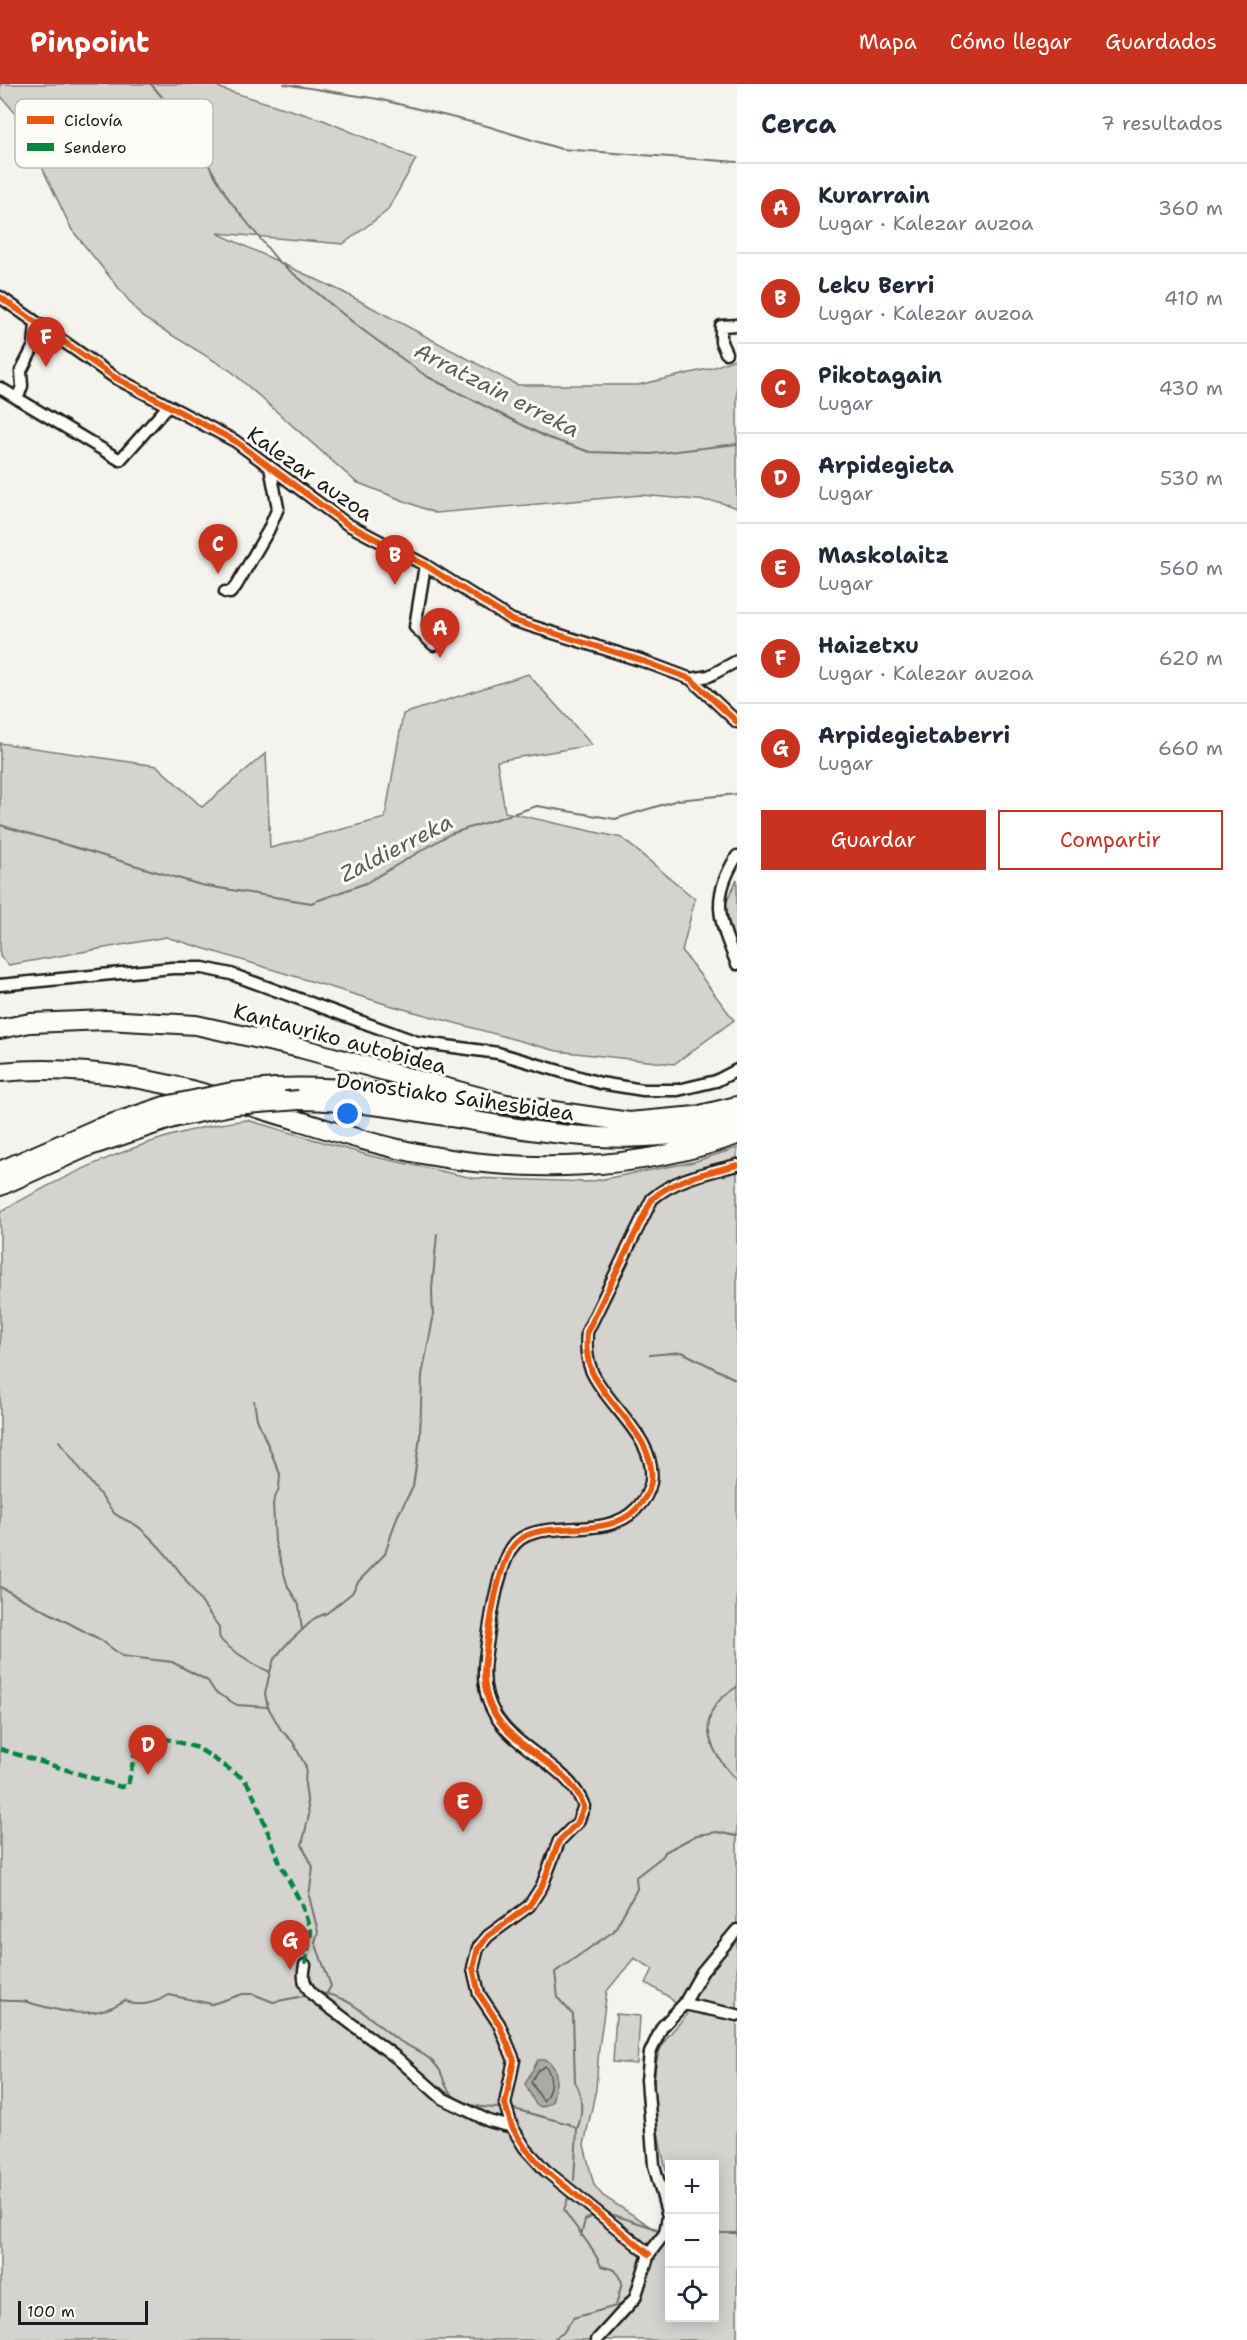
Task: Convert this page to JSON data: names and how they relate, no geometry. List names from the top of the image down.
{
  "streets": {
    "highway": ["Kantauriko autobidea", "Donostiako Saihesbidea"],
    "street": ["Kalezar auzoa"]
  },
  "crossings": [
    ["Kantauriko autobidea", "Donostiako Saihesbidea"]
  ],
  "water": ["Arratzain erreka", "Zaldierreka"],
  "legend": ["Ciclovía", "Sendero"],
  "scale_bar": "100 m",
  "page": {
    "header": "Pinpoint",
    "nav": ["Mapa", "Cómo llegar", "Guardados"],
    "heading": ["Cerca", "7 resultados"],
    "list": [
      {
        "mark": "A",
        "name": "Kurarrain",
        "note": "Lugar · Kalezar auzoa",
        "value": "360 m"
      },
      {
        "mark": "B",
        "name": "Leku Berri",
        "note": "Lugar · Kalezar auzoa",
        "value": "410 m"
      },
      {
        "mark": "C",
        "name": "Pikotagain",
        "note": "Lugar",
        "value": "430 m"
      },
      {
        "mark": "D",
        "name": "Arpidegieta",
        "note": "Lugar",
        "value": "530 m"
      },
      {
        "mark": "E",
        "name": "Maskolaitz",
        "note": "Lugar",
        "value": "560 m"
      },
      {
        "mark": "F",
        "name": "Haizetxu",
        "note": "Lugar · Kalezar auzoa",
        "value": "620 m"
      },
      {
        "mark": "G",
        "name": "Arpidegietaberri",
        "note": "Lugar",
        "value": "660 m"
      }
    ],
    "pins": [
      "F",
      "C",
      "B",
      "A",
      "D",
      "E",
      "G"
    ],
    "buttons": ["Guardar", "Compartir"],
    "map_buttons": ["+", "−"],
    "scale": "100 m"
  }
}
